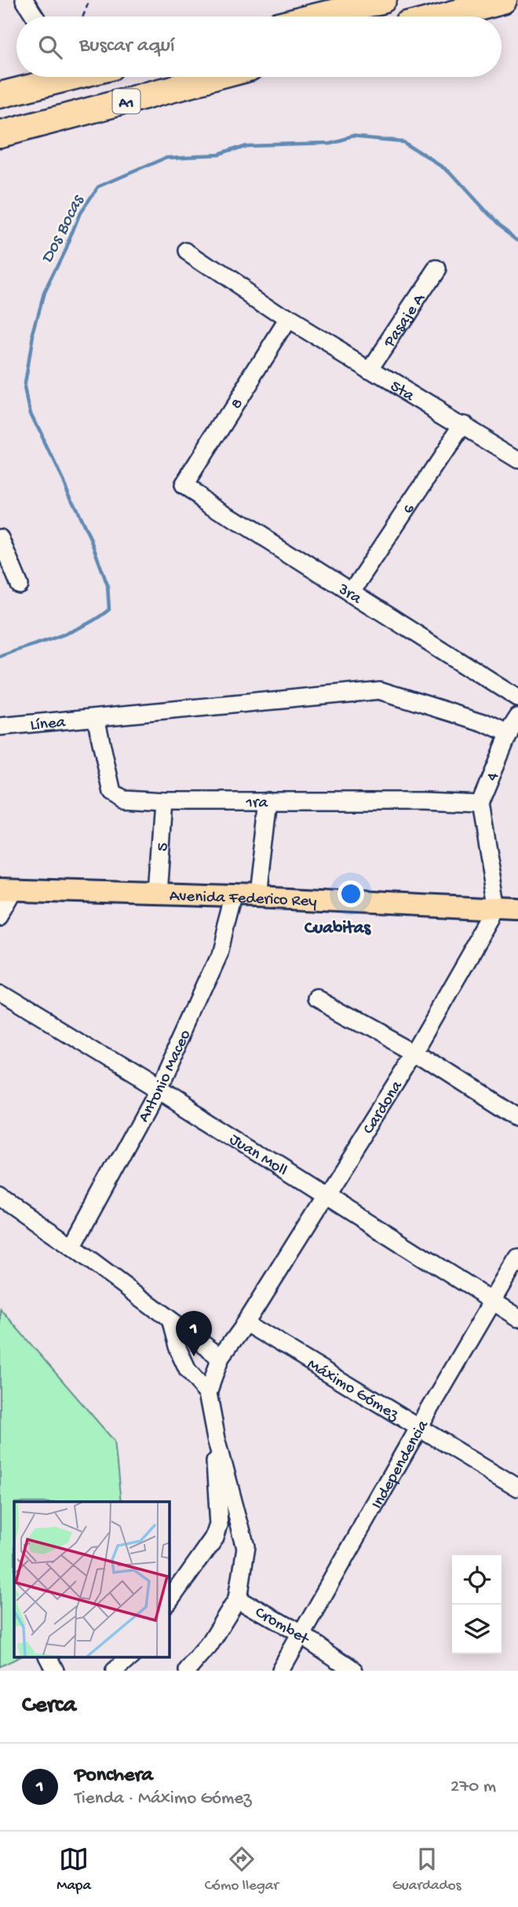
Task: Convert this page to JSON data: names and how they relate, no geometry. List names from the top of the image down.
{
  "streets": {
    "highway": ["A1"],
    "main road": ["Avenida Federico Rey"],
    "street": [
      "Pasaje A",
      "5ta",
      "8",
      "6",
      "3ra",
      "Línea",
      "4",
      "1ra",
      "5",
      "Antonio Maceo",
      "Cardona",
      "Juan Moll",
      "Máximo Gómez",
      "Independencia",
      "Crombet"
    ]
  },
  "crossings": [
    ["Pasaje A", "5ta"],
    ["5ta", "8"],
    ["5ta", "6"],
    ["8", "3ra"],
    ["6", "3ra"],
    ["Línea", "4"],
    ["Línea", "1ra"],
    ["4", "1ra"],
    ["1ra", "5"],
    ["5", "Avenida Federico Rey"],
    ["Avenida Federico Rey", "Antonio Maceo"],
    ["Avenida Federico Rey", "Cardona"],
    ["Antonio Maceo", "Juan Moll"],
    ["Cardona", "Juan Moll"],
    ["Cardona", "Máximo Gómez"],
    ["Juan Moll", "Independencia"],
    ["Máximo Gómez", "Independencia"],
    ["Independencia", "Crombet"]
  ],
  "districts": ["Cuabitas"],
  "water": ["Dos Bocas"],
  "page": {
    "search": "Buscar aquí",
    "pins": "1",
    "heading": "Cerca",
    "list": [
      {
        "mark": "1",
        "name": "Ponchera",
        "note": "Tienda · Máximo Gómez",
        "value": "270 m"
      }
    ],
    "nav": ["Mapa", "Cómo llegar", "Guardados"]
  }
}
